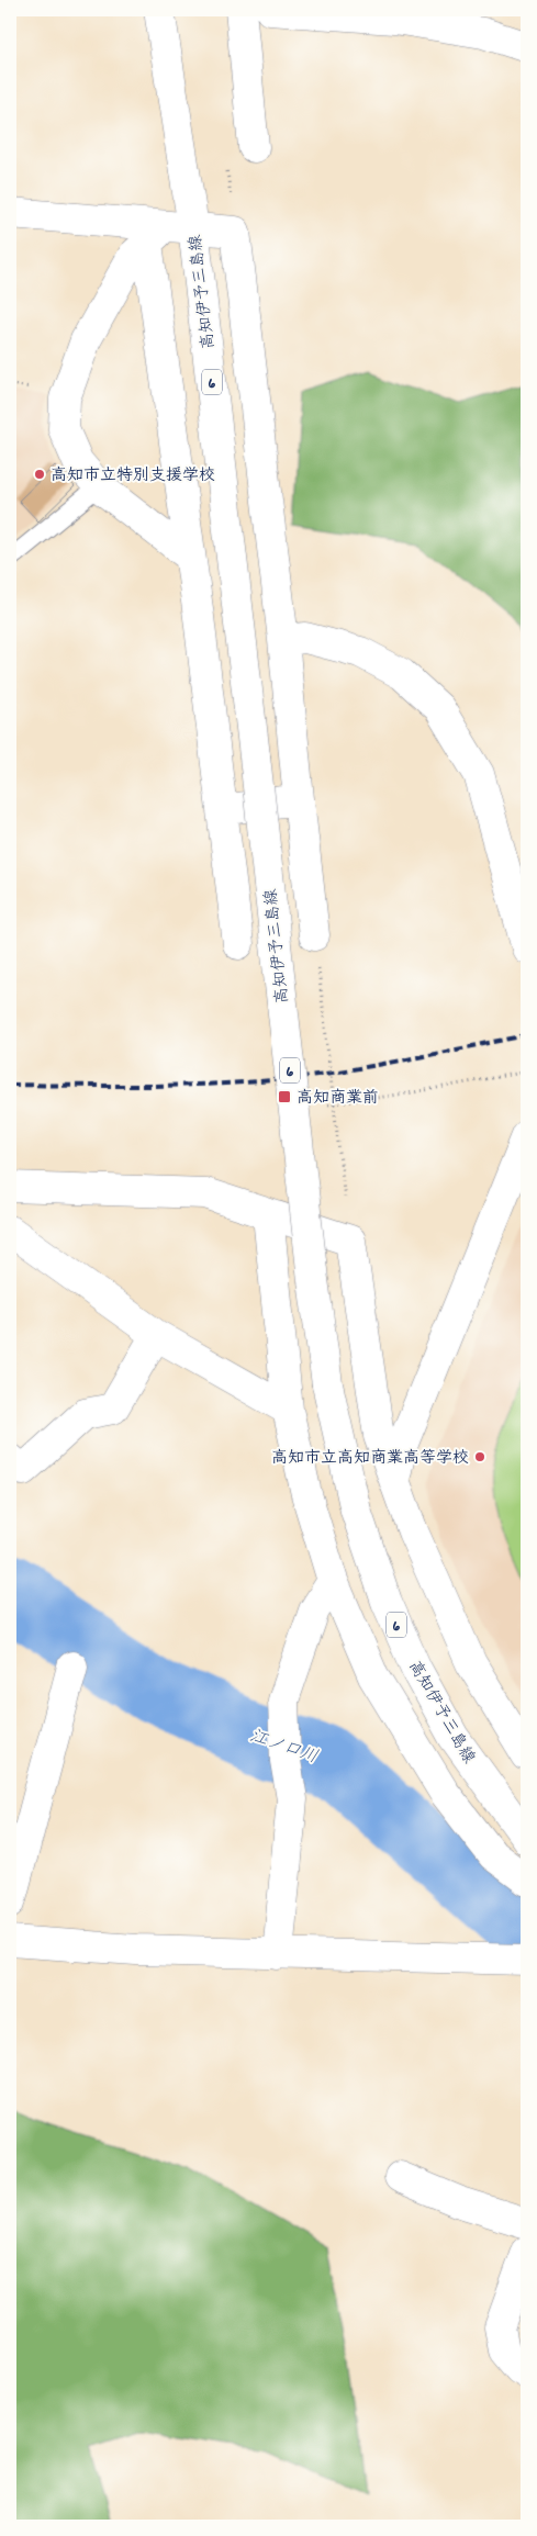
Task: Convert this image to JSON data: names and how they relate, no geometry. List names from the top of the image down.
{
  "streets": {
    "street": ["高知伊予三島線", "6"]
  },
  "water": ["江ノ口川"],
  "places": {
    "other": ["高知市立特別支援学校", "高知市立高知商業高等学校"],
    "transit": ["高知商業前"]
  }
}
